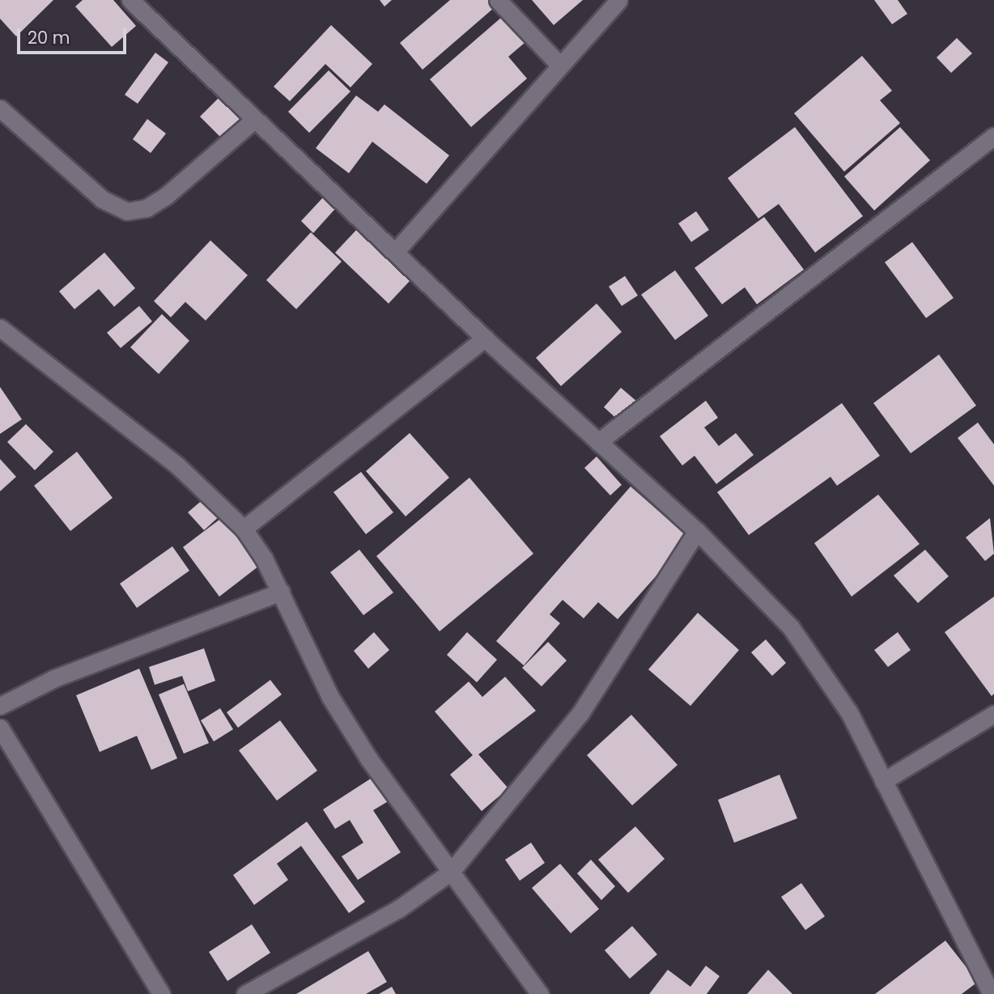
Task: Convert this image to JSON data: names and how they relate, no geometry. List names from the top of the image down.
{
  "scale_bar": "20 m"
}
